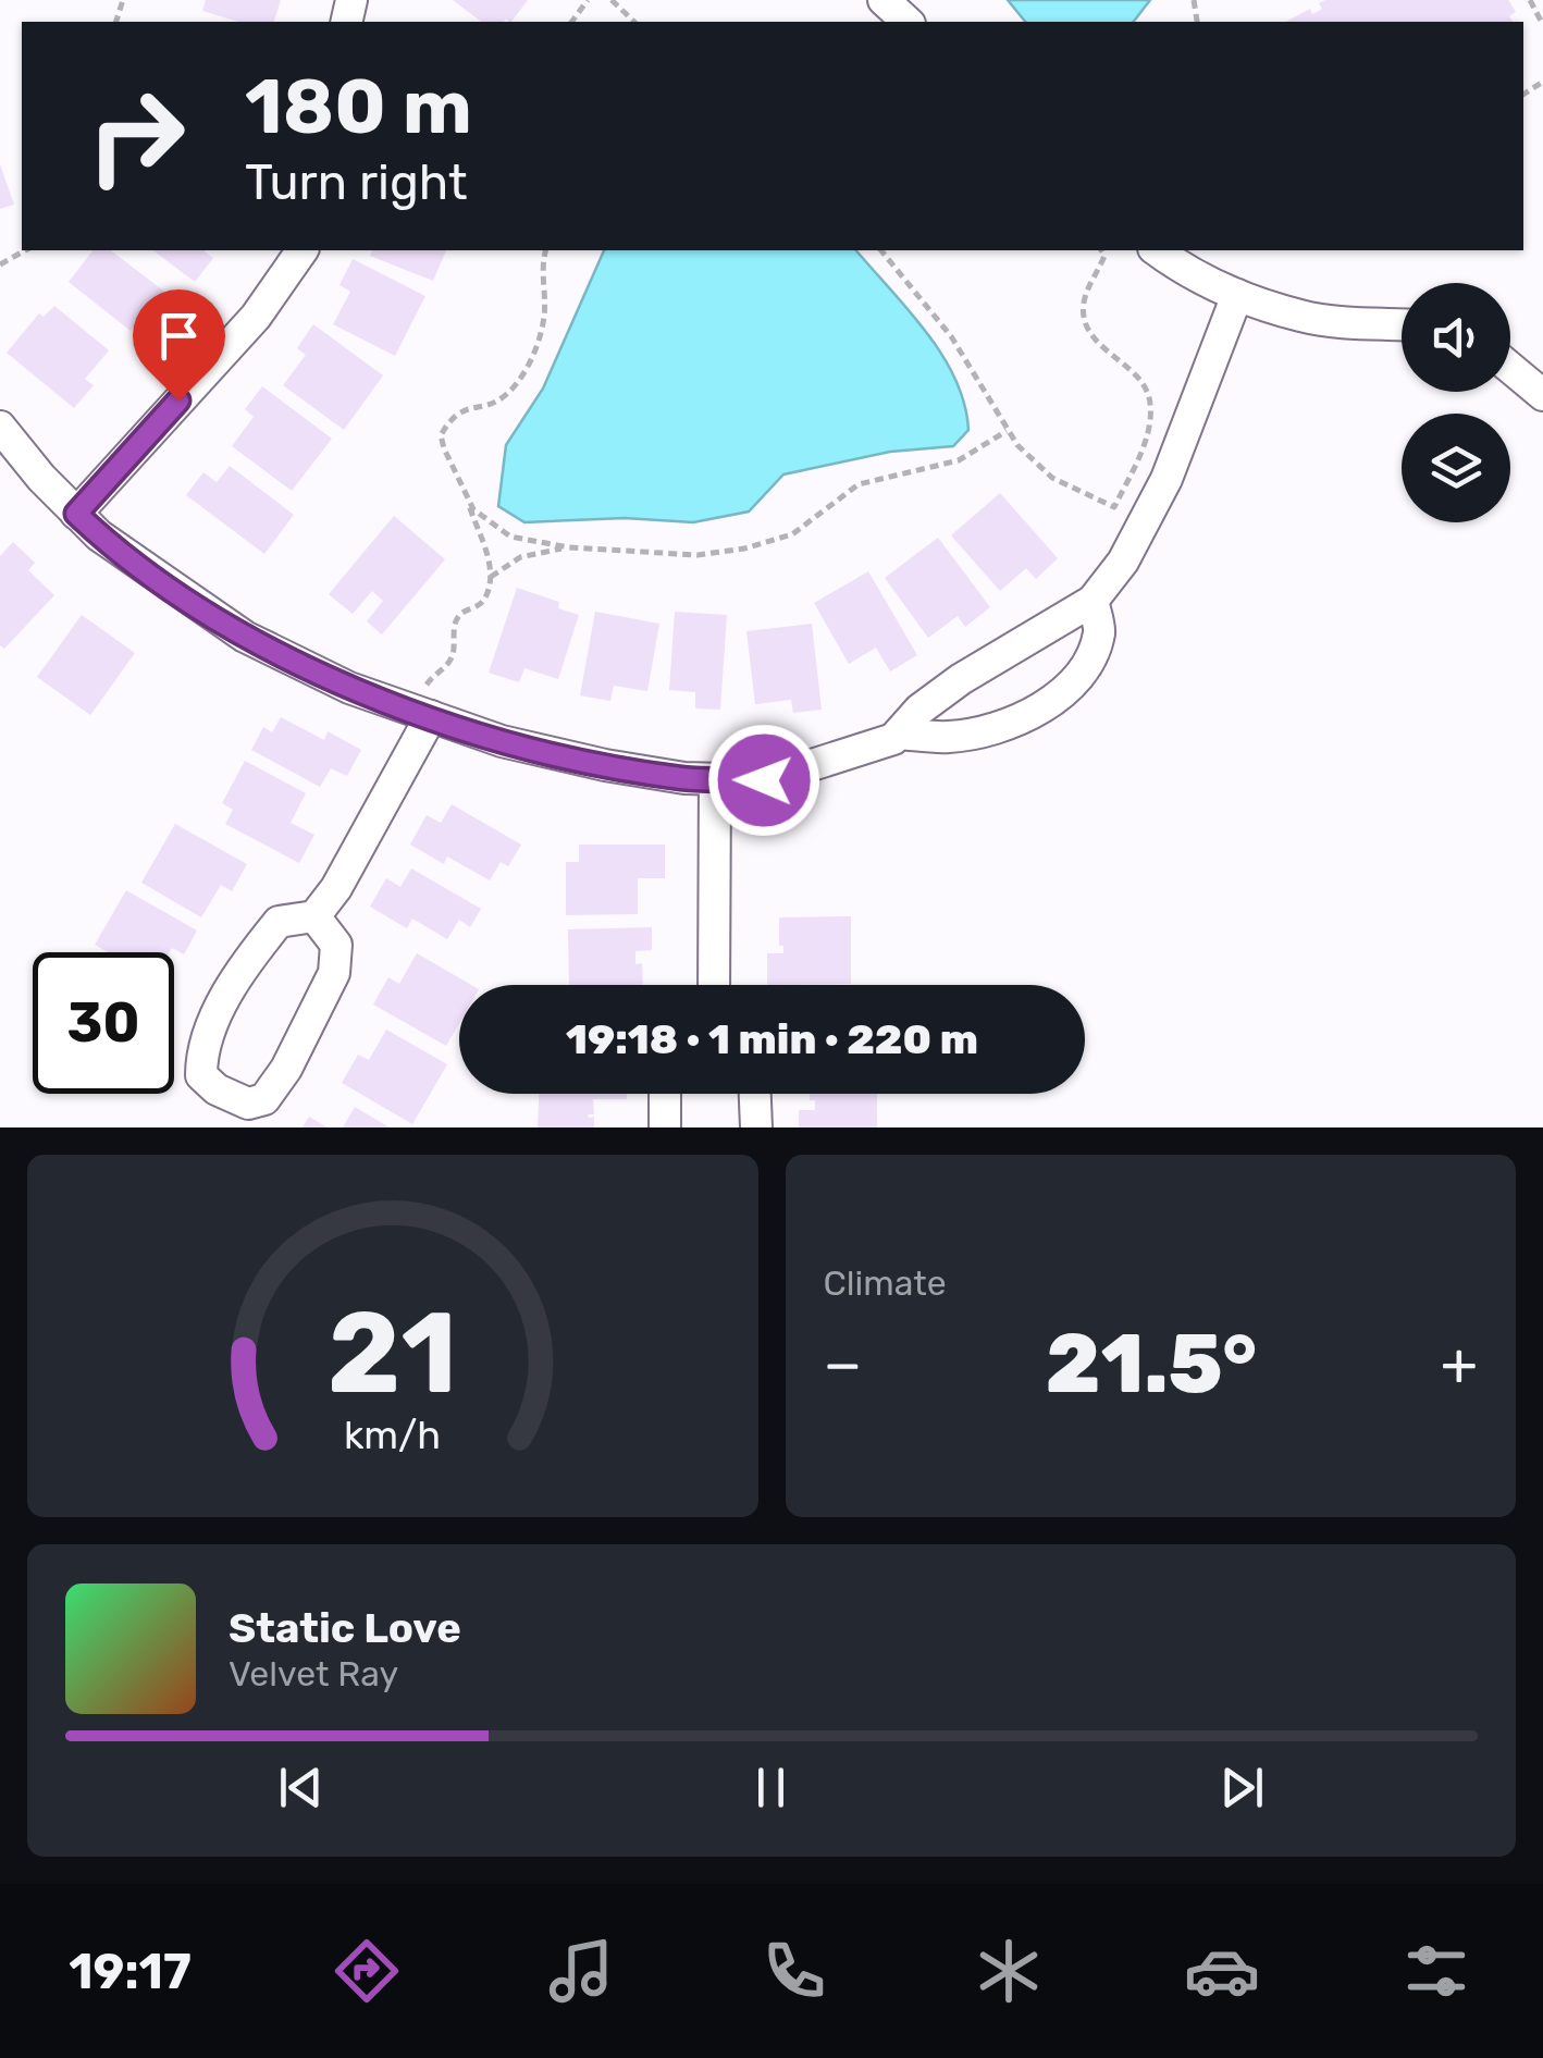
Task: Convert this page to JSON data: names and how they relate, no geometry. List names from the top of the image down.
{
  "page": {
    "turn": ["180 m", "Turn right"],
    "limit": "30",
    "trip": "19:18 · 1 min · 220 m",
    "tile": "Climate",
    "heat": ["−", "21.5°", "+"],
    "song": ["Static Love", "Velvet Ray"],
    "tabs": "19:17",
    "gauge": ["21", "km/h"]
  }
}
